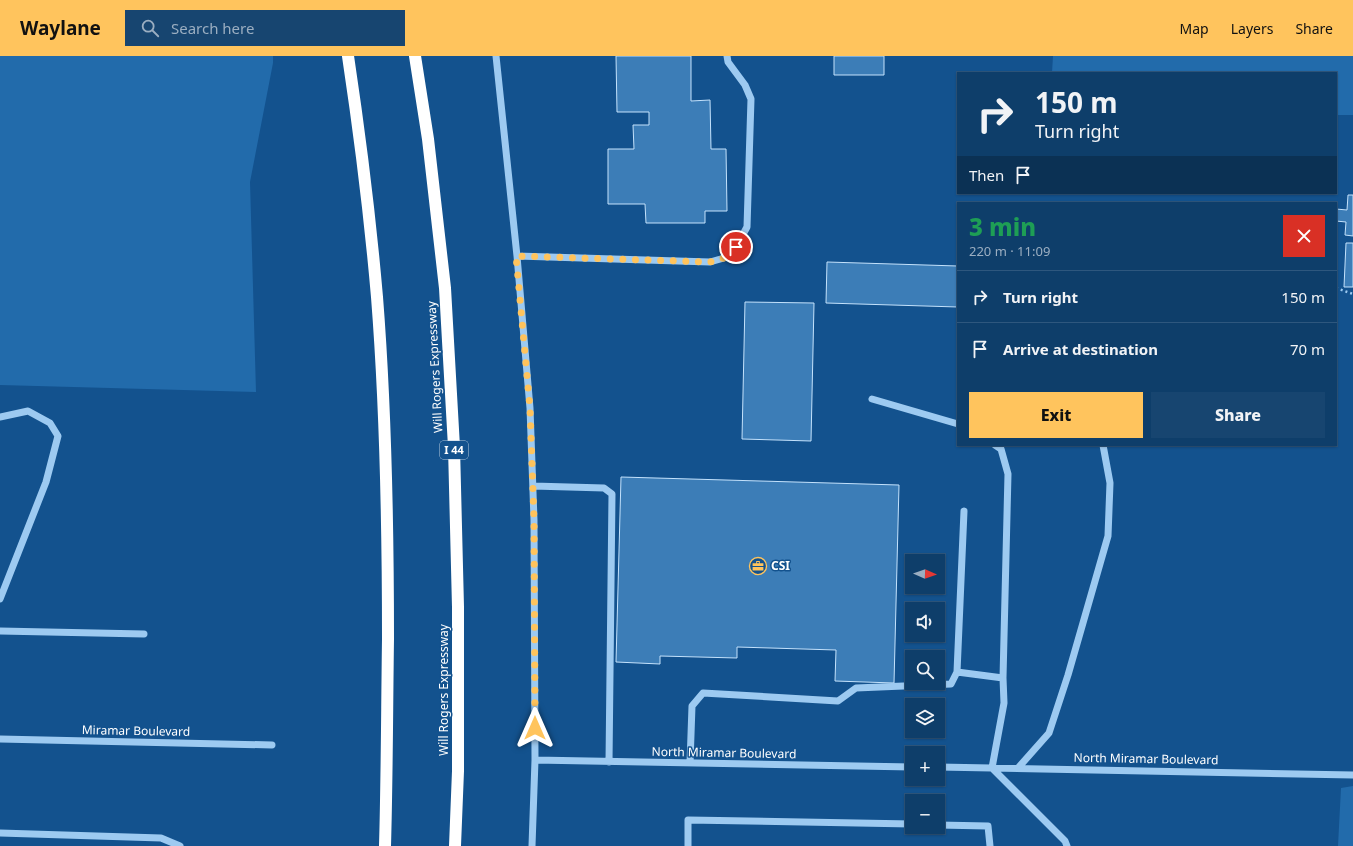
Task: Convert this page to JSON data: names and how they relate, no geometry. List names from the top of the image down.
{
  "streets": {
    "highway": ["Will Rogers Expressway", "I 44"],
    "street": ["Miramar Boulevard", "North Miramar Boulevard"]
  },
  "places": {
    "office": ["CSI"]
  },
  "north": "right",
  "page": {
    "header": "Waylane",
    "search": "Search here",
    "nav": ["Map", "Layers", "Share"],
    "turn": ["150 m", "Turn right"],
    "then": "Then",
    "heading": ["3 min", "220 m · 11:09"],
    "list": [
      {
        "name": "Turn right",
        "value": "150 m"
      },
      {
        "name": "Arrive at destination",
        "value": "70 m"
      }
    ],
    "buttons": ["Exit", "Share"],
    "map_buttons": ["+", "−"]
  }
}
